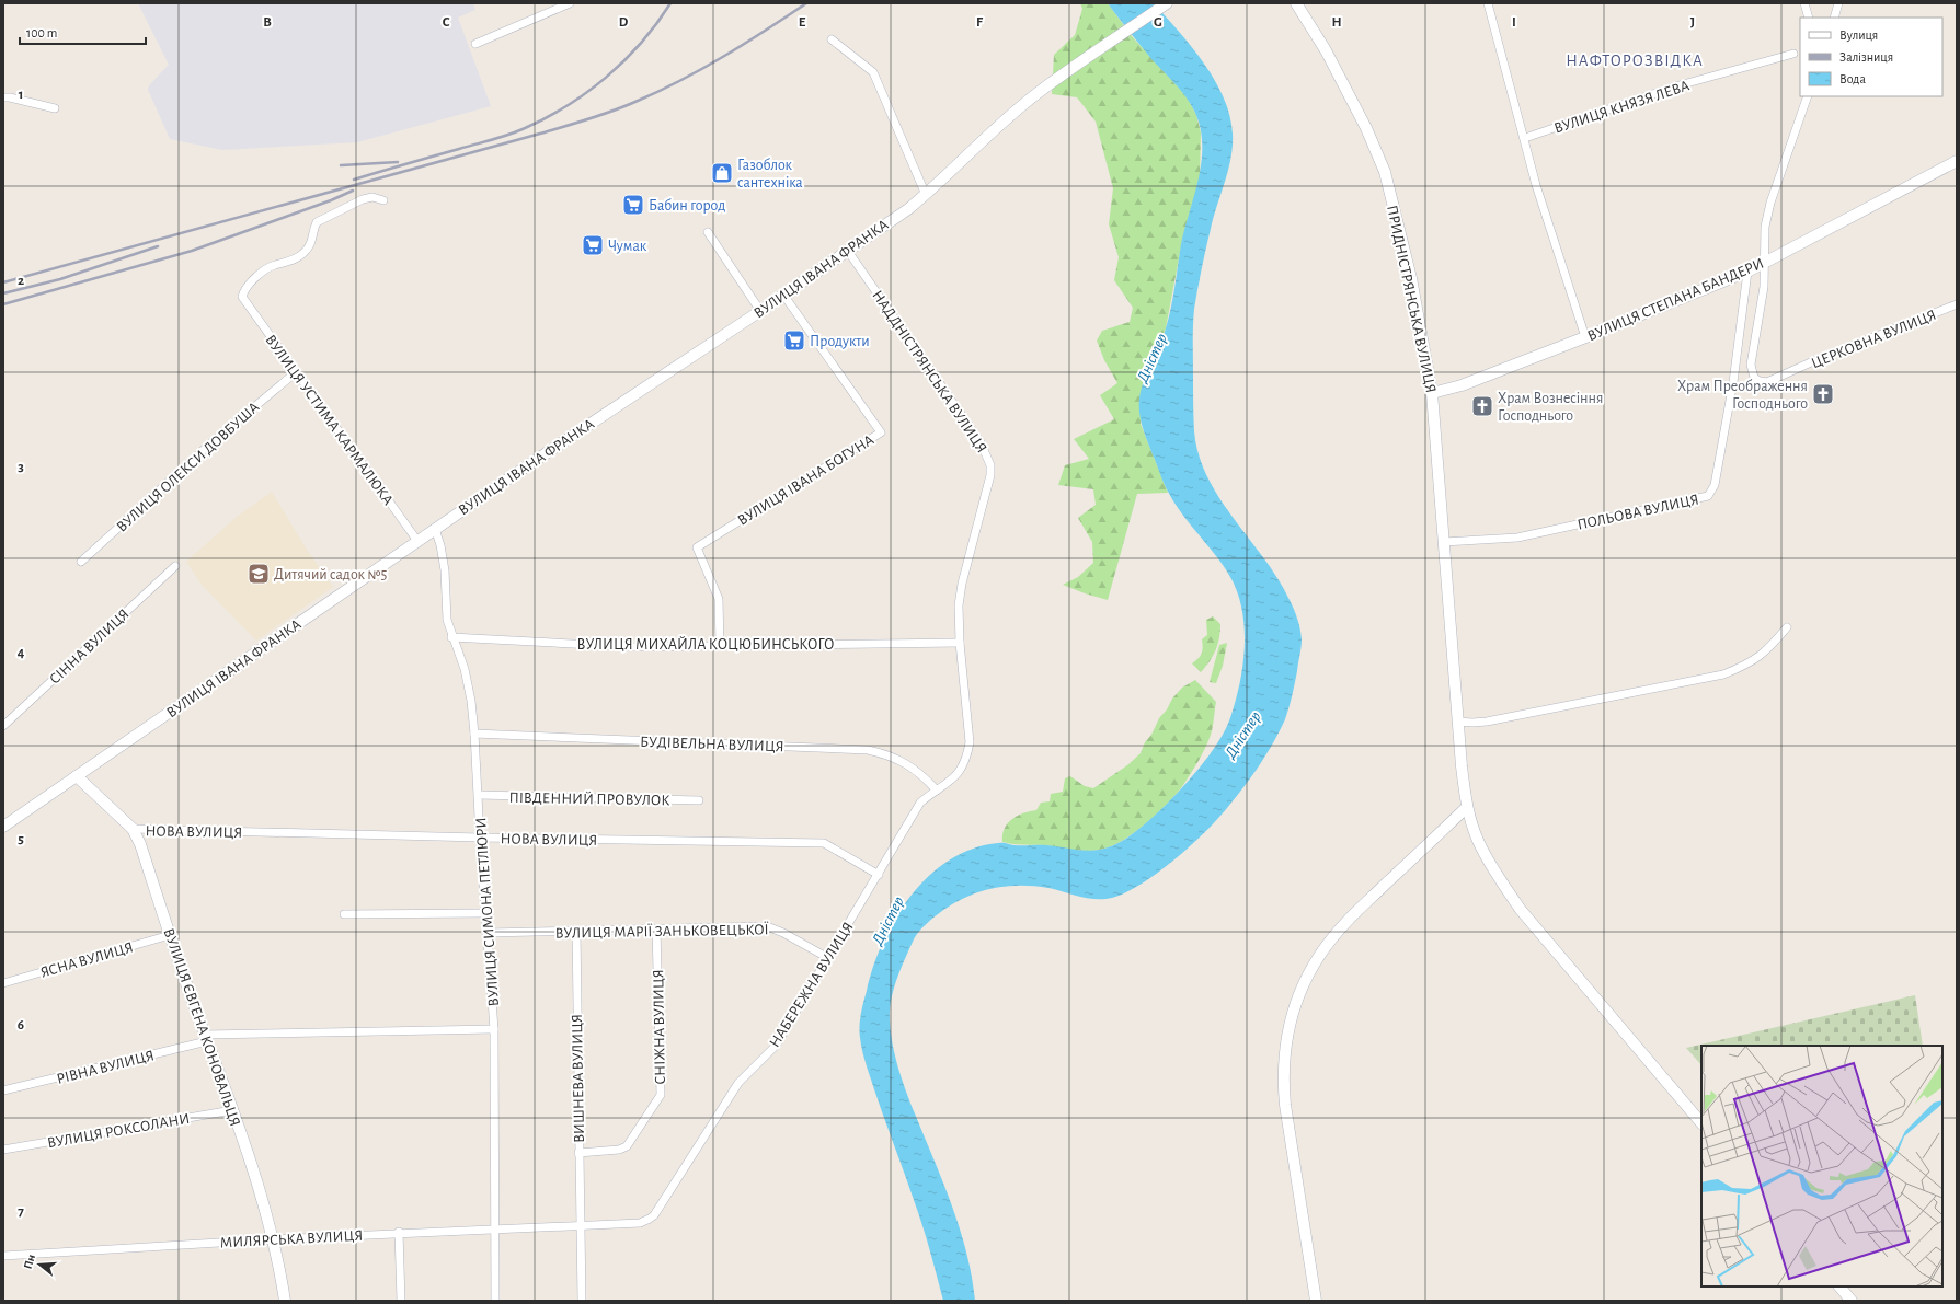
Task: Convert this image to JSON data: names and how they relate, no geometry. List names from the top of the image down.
{
  "streets": {
    "main road": [
      "ВУЛИЦЯ ІВАНА ФРАНКА",
      "ПРИДНІСТРЯНСЬКА ВУЛИЦЯ",
      "ВУЛИЦЯ СТЕПАНА БАНДЕРИ",
      "ВУЛИЦЯ ЄВГЕНА КОНОВАЛЬЦЯ"
    ],
    "street": [
      "ВУЛИЦЯ КНЯЗЯ ЛЕВА",
      "ЦЕРКОВНА ВУЛИЦЯ",
      "НАДДНІСТРЯНСЬКА ВУЛИЦЯ",
      "ВУЛИЦЯ УСТИМА КАРМАЛЮКА",
      "ВУЛИЦЯ ОЛЕКСИ ДОВБУША",
      "ВУЛИЦЯ ІВАНА БОГУНА",
      "ПОЛЬОВА ВУЛИЦЯ",
      "ВУЛИЦЯ МИХАЙЛА КОЦЮБИНСЬКОГО",
      "СІННА ВУЛИЦЯ",
      "БУДІВЕЛЬНА ВУЛИЦЯ",
      "ПІВДЕННИЙ ПРОВУЛОК",
      "НОВА ВУЛИЦЯ",
      "ВУЛИЦЯ СИМОНА ПЕТЛЮРИ",
      "ВУЛИЦЯ МАРІЇ ЗАНЬКОВЕЦЬКОЇ",
      "ЯСНА ВУЛИЦЯ",
      "НАБЕРЕЖНА ВУЛИЦЯ",
      "СНІЖНА ВУЛИЦЯ",
      "РІВНА ВУЛИЦЯ",
      "ВИШНЕВА ВУЛИЦЯ",
      "ВУЛИЦЯ РОКСОЛАНИ",
      "МИЛЯРСЬКА ВУЛИЦЯ"
    ]
  },
  "crossings": [
    ["ВУЛИЦЯ ІВАНА ФРАНКА", "НАДДНІСТРЯНСЬКА ВУЛИЦЯ"],
    ["ВУЛИЦЯ ІВАНА ФРАНКА", "ВУЛИЦЯ УСТИМА КАРМАЛЮКА"],
    ["ВУЛИЦЯ ІВАНА ФРАНКА", "ВУЛИЦЯ ІВАНА БОГУНА"],
    ["ВУЛИЦЯ ІВАНА ФРАНКА", "ВУЛИЦЯ СИМОНА ПЕТЛЮРИ"],
    ["ВУЛИЦЯ ІВАНА ФРАНКА", "ВУЛИЦЯ ЄВГЕНА КОНОВАЛЬЦЯ"],
    ["ПРИДНІСТРЯНСЬКА ВУЛИЦЯ", "ВУЛИЦЯ СТЕПАНА БАНДЕРИ"],
    ["ПРИДНІСТРЯНСЬКА ВУЛИЦЯ", "ПОЛЬОВА ВУЛИЦЯ"],
    ["ВУЛИЦЯ СТЕПАНА БАНДЕРИ", "ЦЕРКОВНА ВУЛИЦЯ"],
    ["ВУЛИЦЯ СТЕПАНА БАНДЕРИ", "ПОЛЬОВА ВУЛИЦЯ"],
    ["НАДДНІСТРЯНСЬКА ВУЛИЦЯ", "ВУЛИЦЯ МИХАЙЛА КОЦЮБИНСЬКОГО"],
    ["НАДДНІСТРЯНСЬКА ВУЛИЦЯ", "НАБЕРЕЖНА ВУЛИЦЯ"],
    ["ВУЛИЦЯ УСТИМА КАРМАЛЮКА", "ВУЛИЦЯ ОЛЕКСИ ДОВБУША"],
    ["ВУЛИЦЯ ІВАНА БОГУНА", "ВУЛИЦЯ МИХАЙЛА КОЦЮБИНСЬКОГО"],
    ["ВУЛИЦЯ МИХАЙЛА КОЦЮБИНСЬКОГО", "ВУЛИЦЯ СИМОНА ПЕТЛЮРИ"],
    ["БУДІВЕЛЬНА ВУЛИЦЯ", "ВУЛИЦЯ СИМОНА ПЕТЛЮРИ"],
    ["БУДІВЕЛЬНА ВУЛИЦЯ", "НАБЕРЕЖНА ВУЛИЦЯ"],
    ["ПІВДЕННИЙ ПРОВУЛОК", "ВУЛИЦЯ СИМОНА ПЕТЛЮРИ"],
    ["НОВА ВУЛИЦЯ", "ВУЛИЦЯ СИМОНА ПЕТЛЮРИ"],
    ["НОВА ВУЛИЦЯ", "НАБЕРЕЖНА ВУЛИЦЯ"],
    ["НОВА ВУЛИЦЯ", "ВУЛИЦЯ ЄВГЕНА КОНОВАЛЬЦЯ"],
    ["ВУЛИЦЯ СИМОНА ПЕТЛЮРИ", "ВУЛИЦЯ МАРІЇ ЗАНЬКОВЕЦЬКОЇ"],
    ["ВУЛИЦЯ СИМОНА ПЕТЛЮРИ", "РІВНА ВУЛИЦЯ"],
    ["ВУЛИЦЯ СИМОНА ПЕТЛЮРИ", "МИЛЯРСЬКА ВУЛИЦЯ"],
    ["ВУЛИЦЯ МАРІЇ ЗАНЬКОВЕЦЬКОЇ", "НАБЕРЕЖНА ВУЛИЦЯ"],
    ["ВУЛИЦЯ МАРІЇ ЗАНЬКОВЕЦЬКОЇ", "СНІЖНА ВУЛИЦЯ"],
    ["ВУЛИЦЯ МАРІЇ ЗАНЬКОВЕЦЬКОЇ", "ВИШНЕВА ВУЛИЦЯ"],
    ["ЯСНА ВУЛИЦЯ", "ВУЛИЦЯ ЄВГЕНА КОНОВАЛЬЦЯ"],
    ["НАБЕРЕЖНА ВУЛИЦЯ", "ВИШНЕВА ВУЛИЦЯ"],
    ["НАБЕРЕЖНА ВУЛИЦЯ", "МИЛЯРСЬКА ВУЛИЦЯ"],
    ["ВУЛИЦЯ ЄВГЕНА КОНОВАЛЬЦЯ", "РІВНА ВУЛИЦЯ"],
    ["ВУЛИЦЯ ЄВГЕНА КОНОВАЛЬЦЯ", "ВУЛИЦЯ РОКСОЛАНИ"],
    ["ВУЛИЦЯ ЄВГЕНА КОНОВАЛЬЦЯ", "МИЛЯРСЬКА ВУЛИЦЯ"],
    ["СНІЖНА ВУЛИЦЯ", "ВИШНЕВА ВУЛИЦЯ"],
    ["ВИШНЕВА ВУЛИЦЯ", "МИЛЯРСЬКА ВУЛИЦЯ"]
  ],
  "districts": ["НАФТОРОЗВІДКА"],
  "water": ["Дністер"],
  "places": {
    "shop": ["Газоблок сантехніка"],
    "supermarket": ["Бабин город", "Чумак", "Продукти"],
    "church": ["Храм Преображення Господнього", "Храм Вознесіння Господнього"],
    "school or university": ["Дитячий садок №5"]
  },
  "legend": ["Вулиця", "Залізниця", "Вода"],
  "scale_bar": "100 m",
  "north": "left",
  "grid": {
    "columns": [
      "B",
      "C",
      "D",
      "E",
      "F",
      "G",
      "H",
      "I",
      "J"
    ],
    "rows": [
      "1",
      "2",
      "3",
      "4",
      "5",
      "6",
      "7"
    ]
  }
}
